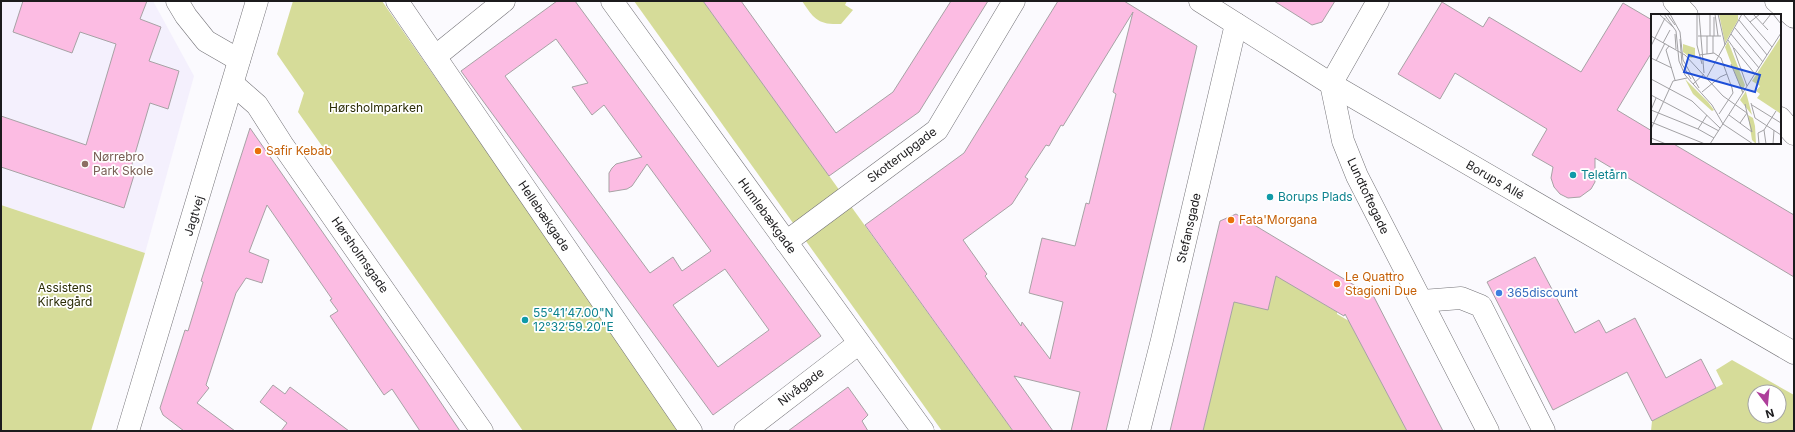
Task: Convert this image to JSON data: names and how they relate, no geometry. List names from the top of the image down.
{
  "streets": {
    "street": [
      "Skotterupgade",
      "Borups Allé",
      "Lundtoftegade",
      "Jagtvej",
      "Hellebækgade",
      "Humlebækgade",
      "Stefansgade",
      "Hørsholmsgade",
      "Nivågade"
    ]
  },
  "crossings": [
    ["Skotterupgade", "Humlebækgade"],
    ["Borups Allé", "Lundtoftegade"],
    ["Borups Allé", "Stefansgade"],
    ["Jagtvej", "Hørsholmsgade"],
    ["Humlebækgade", "Nivågade"]
  ],
  "parks": ["Hørsholmparken", "Assistens Kirkegård"],
  "places": [
    "Safir Kebab",
    "Nørrebro Park Skole",
    "Teletårn",
    "Borups Plads",
    "Fata'Morgana",
    "Le Quattro Stagioni Due",
    "365discount",
    "55°41′47.00\"N 12°32′59.20\"E"
  ],
  "north": "bottom"
}
